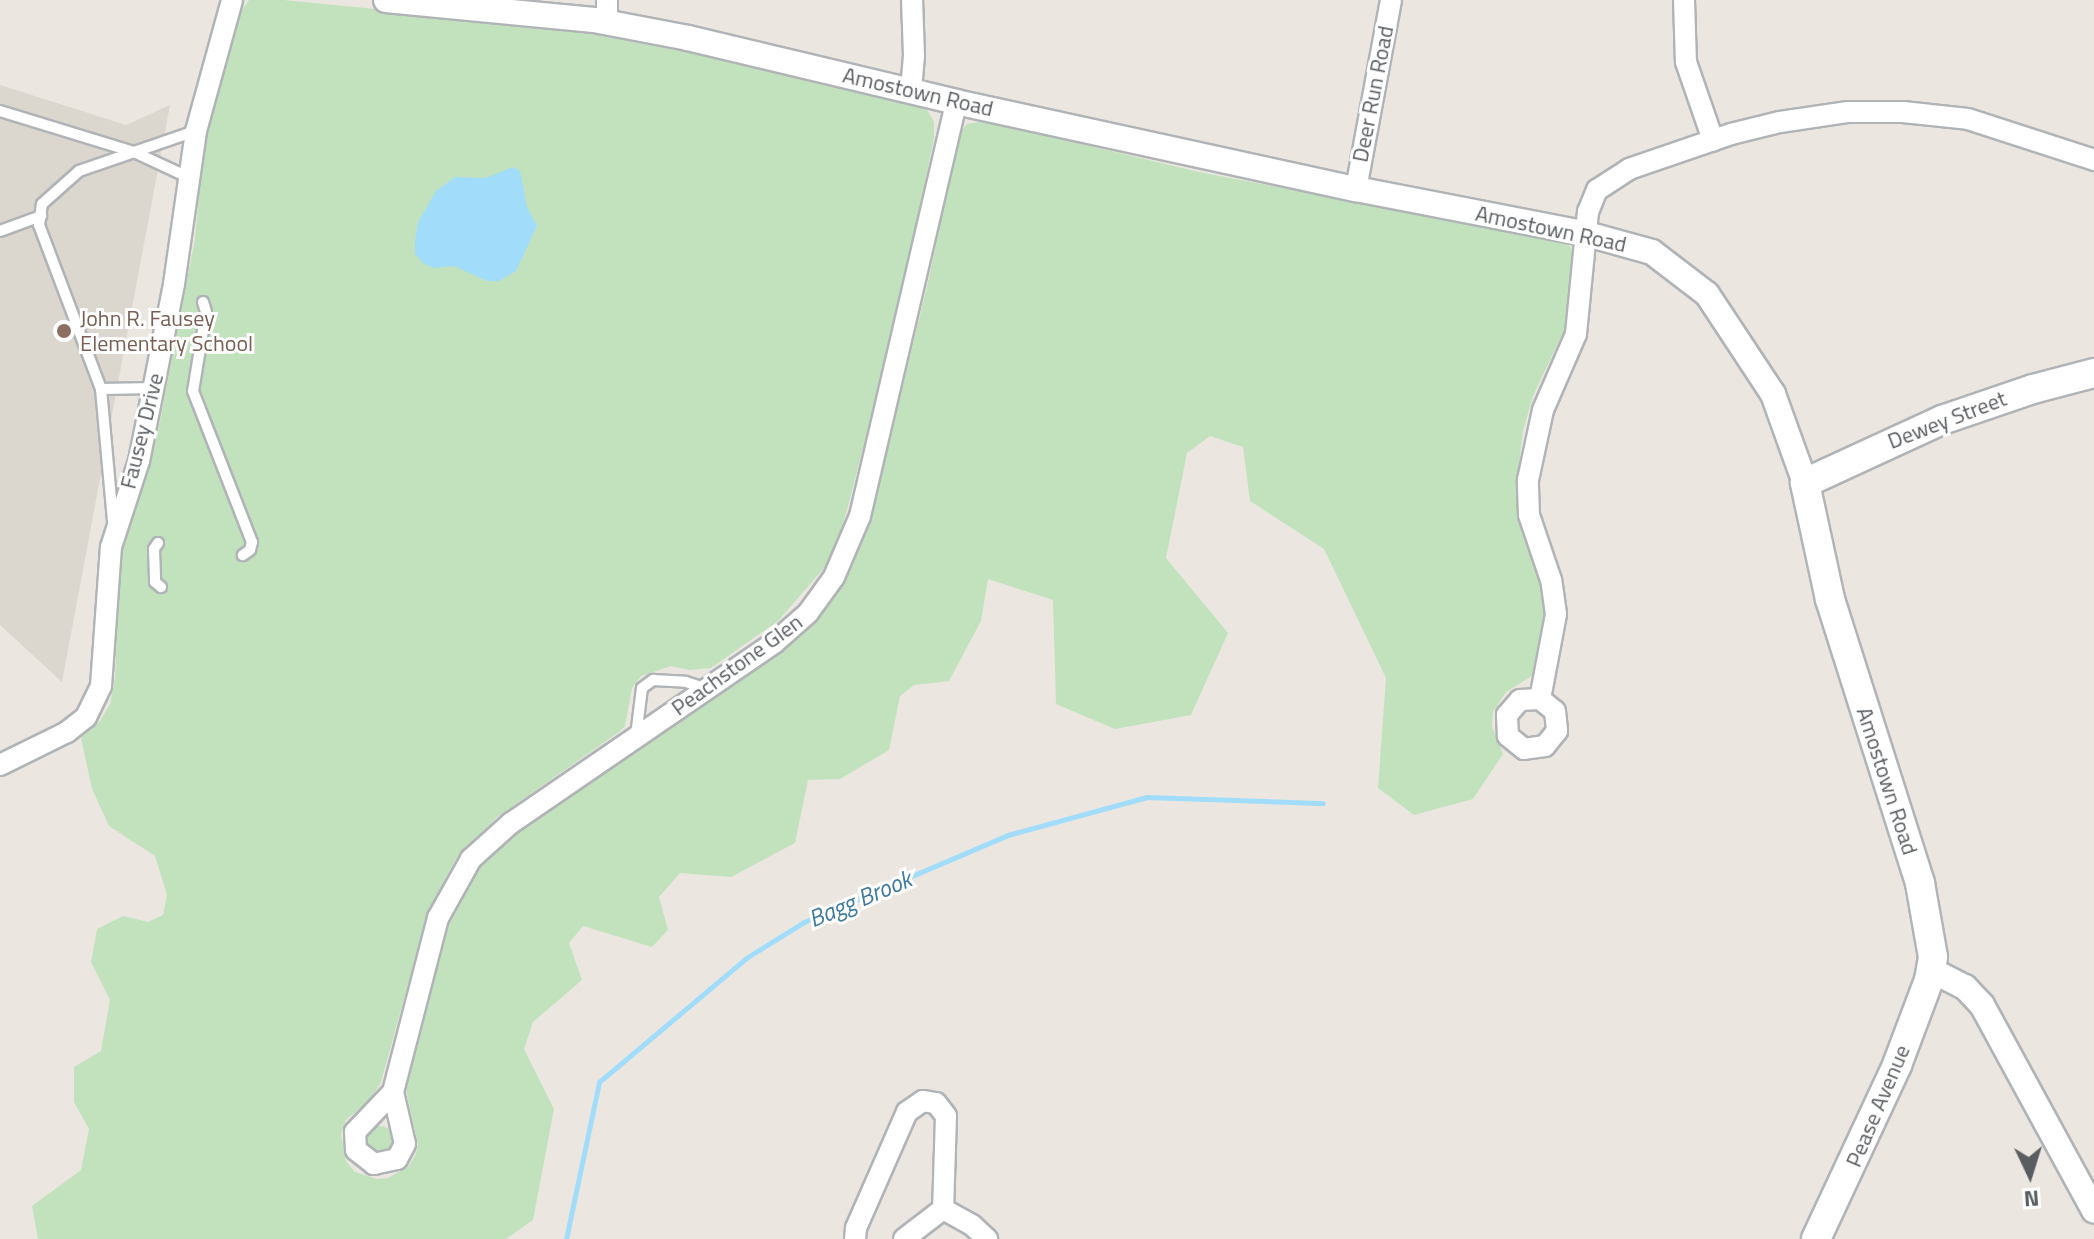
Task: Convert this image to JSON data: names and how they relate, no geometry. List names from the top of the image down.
{
  "streets": {
    "main road": ["Amostown Road", "Dewey Street", "Pease Avenue"],
    "street": ["Deer Run Road", "Fausey Drive", "Peachstone Glen"]
  },
  "crossings": [
    ["Amostown Road", "Deer Run Road"],
    ["Amostown Road", "Dewey Street"],
    ["Amostown Road", "Peachstone Glen"],
    ["Amostown Road", "Pease Avenue"]
  ],
  "water": ["Bagg Brook"],
  "places": ["John R. Fausey Elementary School"],
  "north": "bottom"
}
